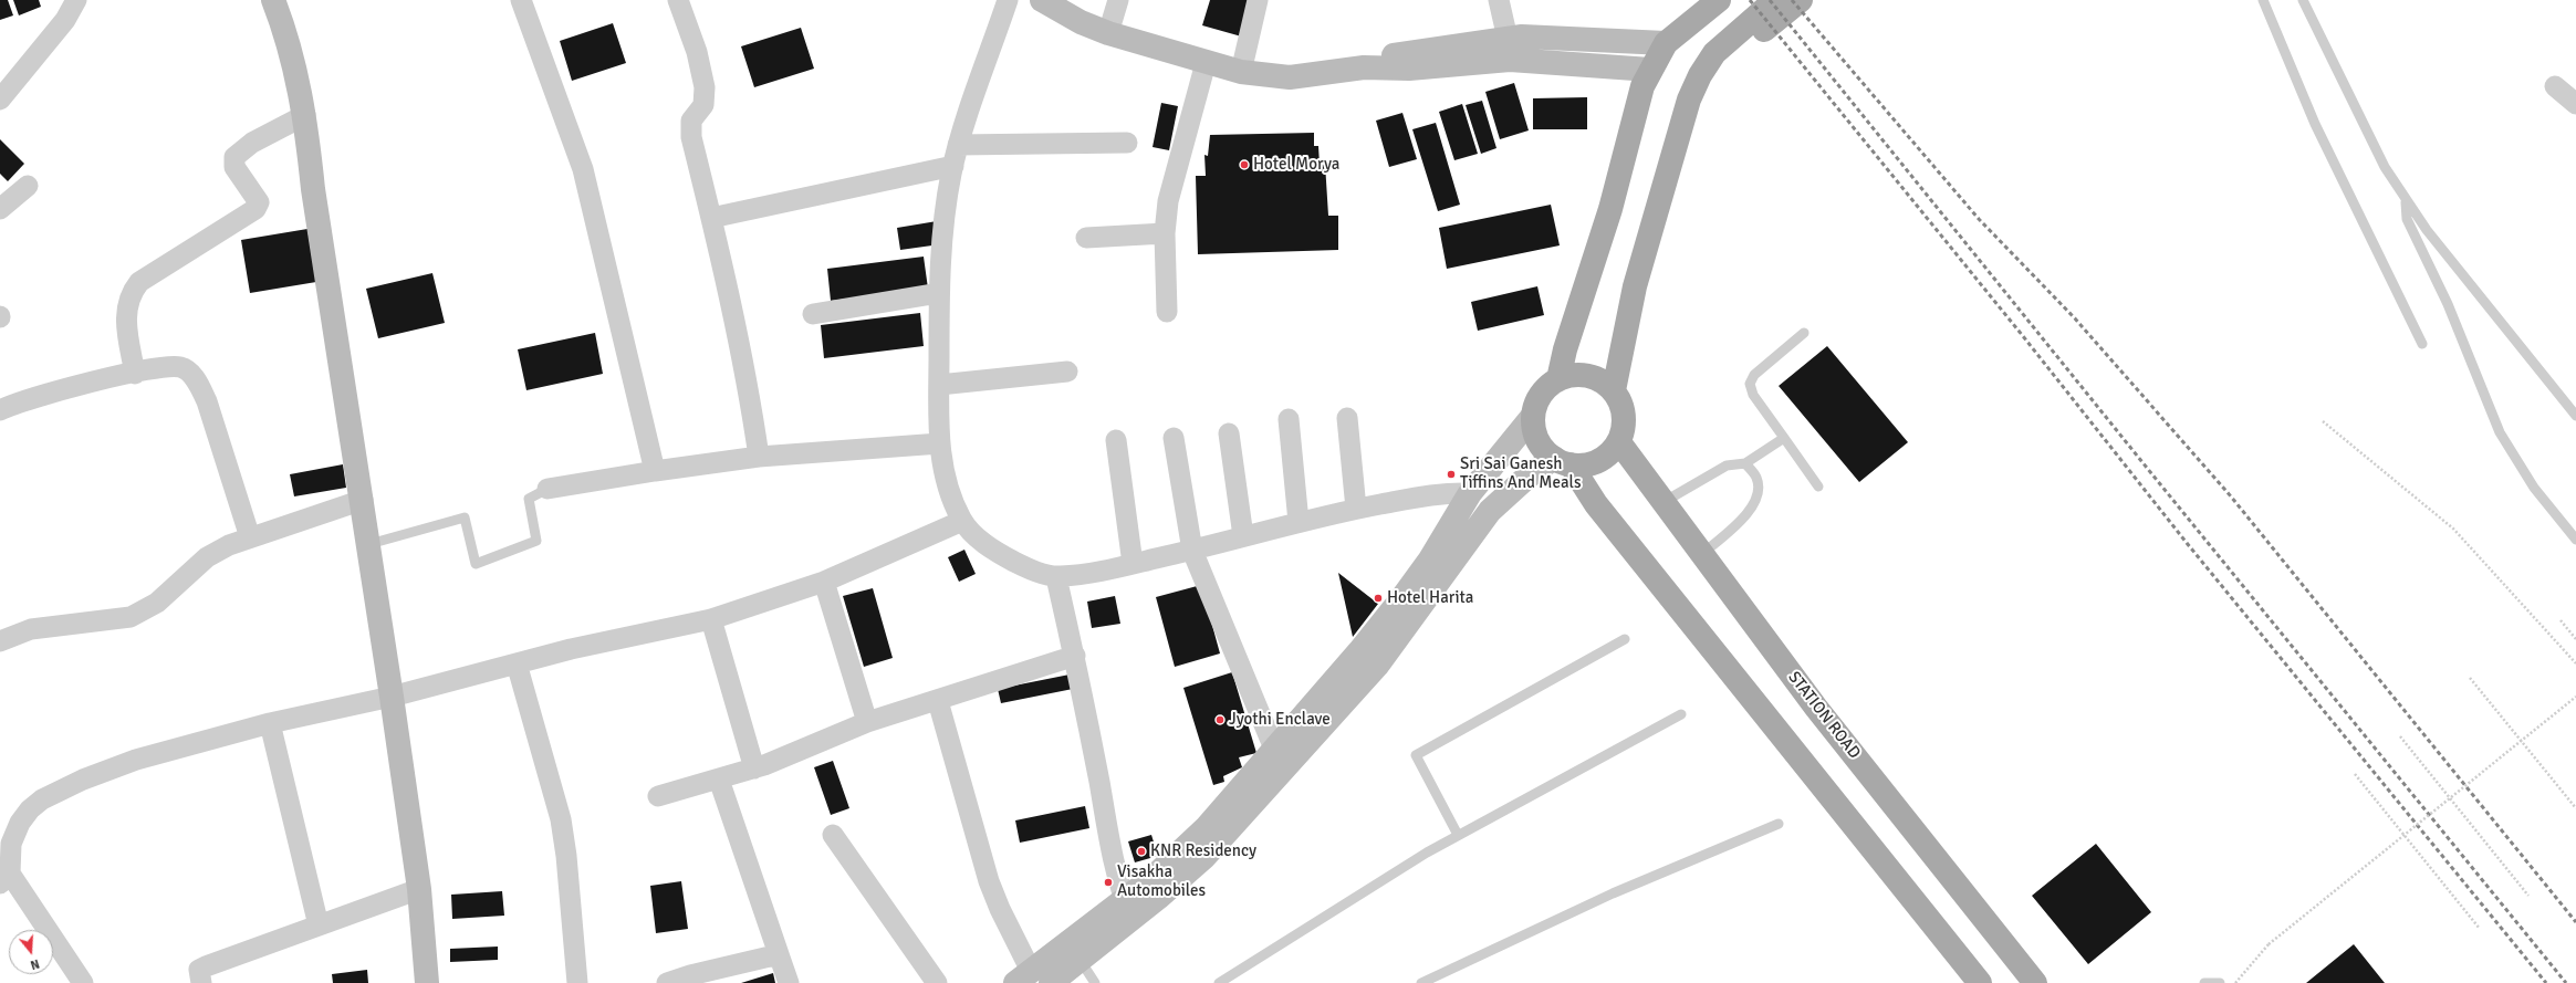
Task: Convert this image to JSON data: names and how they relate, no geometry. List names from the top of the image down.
{
  "streets": {
    "main road": ["STATION ROAD"]
  },
  "places": [
    "Hotel Morya",
    "Sri Sai Ganesh Tiffins And Meals",
    "Hotel Harita",
    "Jyothi Enclave",
    "KNR Residency",
    "Visakha Automobiles"
  ],
  "north": "bottom"
}
